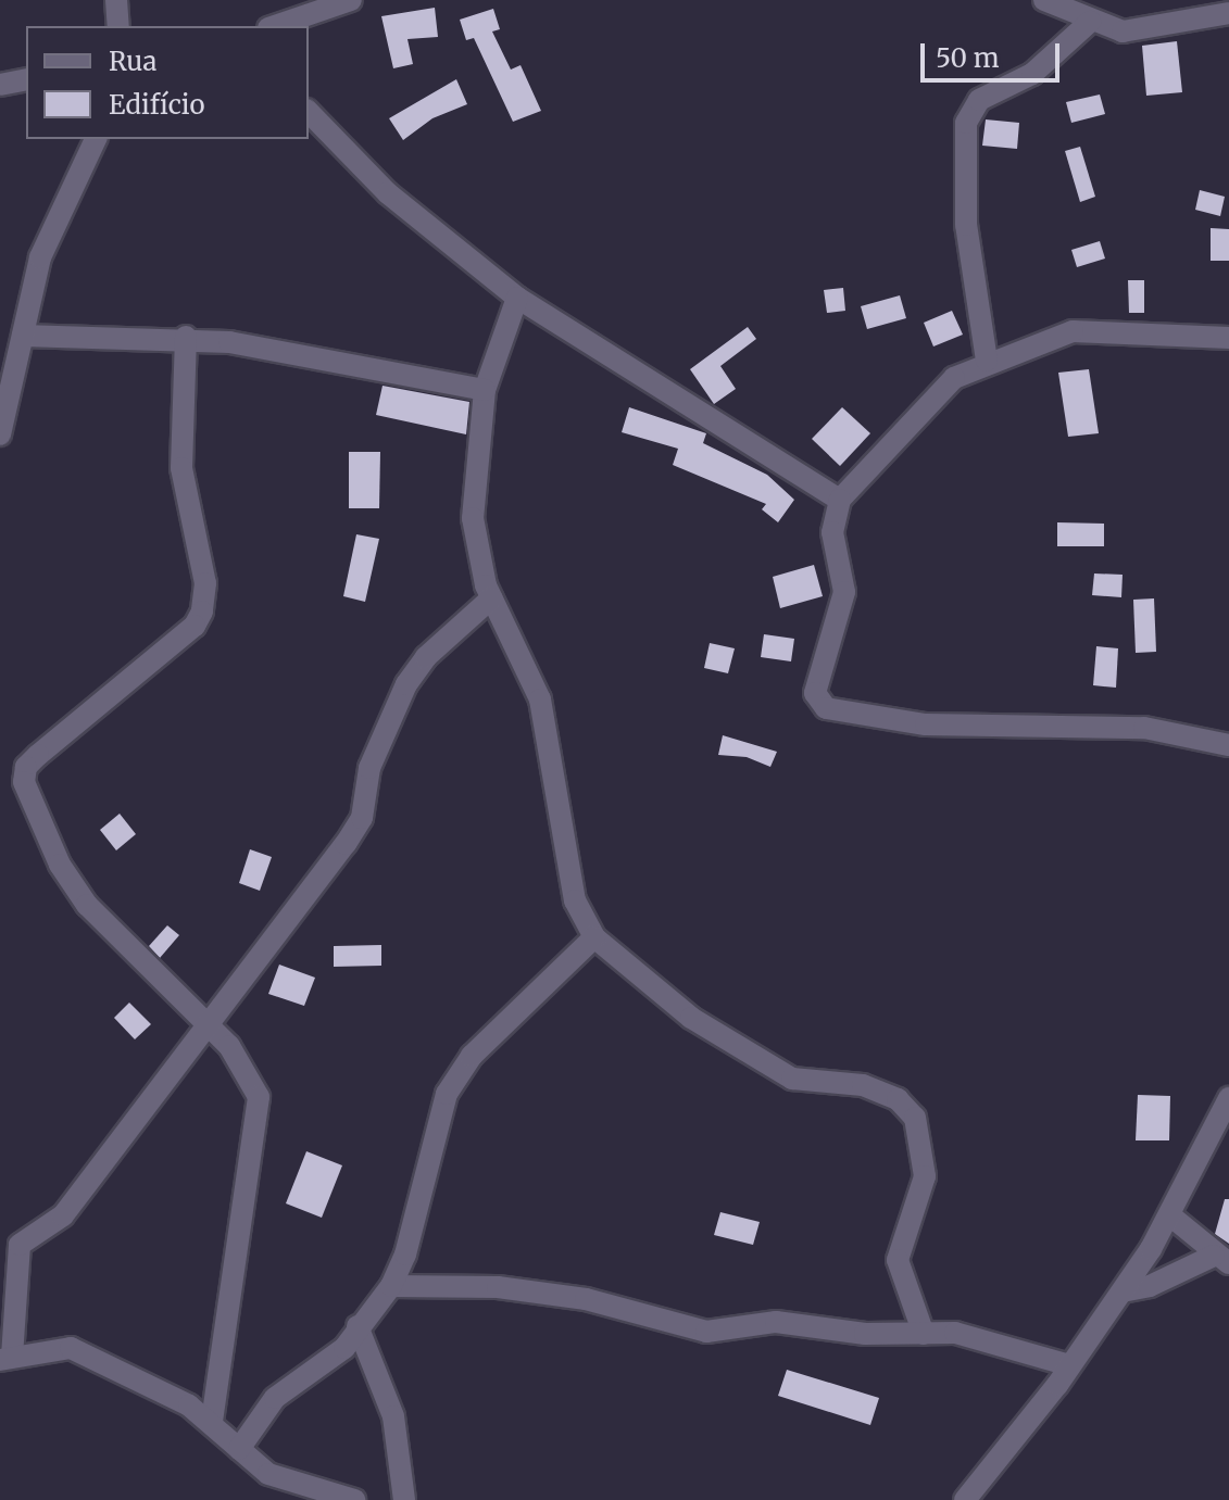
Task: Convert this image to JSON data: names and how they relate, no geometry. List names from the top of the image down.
{
  "legend": ["Rua", "Edifício"],
  "scale_bar": "50 m"
}
